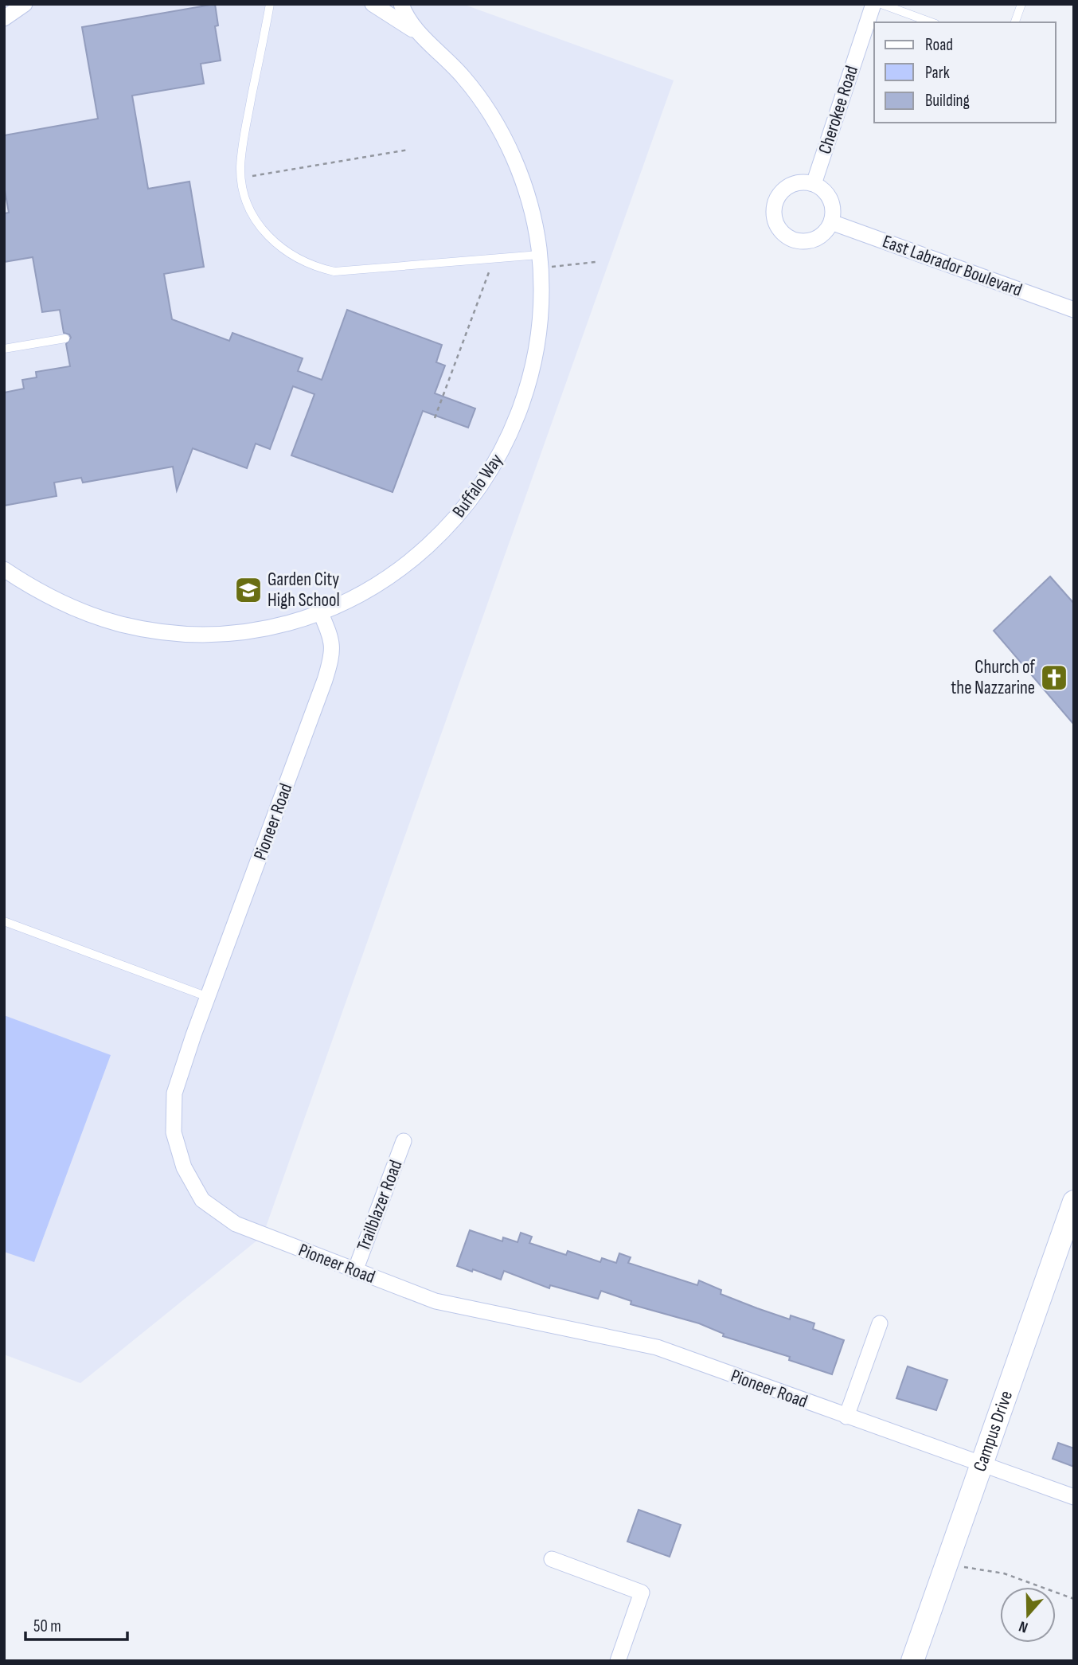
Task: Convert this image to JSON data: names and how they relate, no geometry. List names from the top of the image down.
{
  "streets": {
    "main road": ["Campus Drive"],
    "street": [
      "Cherokee Road",
      "East Labrador Boulevard",
      "Buffalo Way",
      "Pioneer Road",
      "Trailblazer Road"
    ]
  },
  "crossings": [
    ["Cherokee Road", "East Labrador Boulevard"],
    ["Buffalo Way", "Pioneer Road"],
    ["Pioneer Road", "Trailblazer Road"],
    ["Pioneer Road", "Campus Drive"]
  ],
  "places": {
    "school or university": ["Garden City High School"],
    "church": ["Church of the Nazzarine"]
  },
  "legend": ["Road", "Park", "Building"],
  "scale_bar": "50 m",
  "north": "bottom"
}
